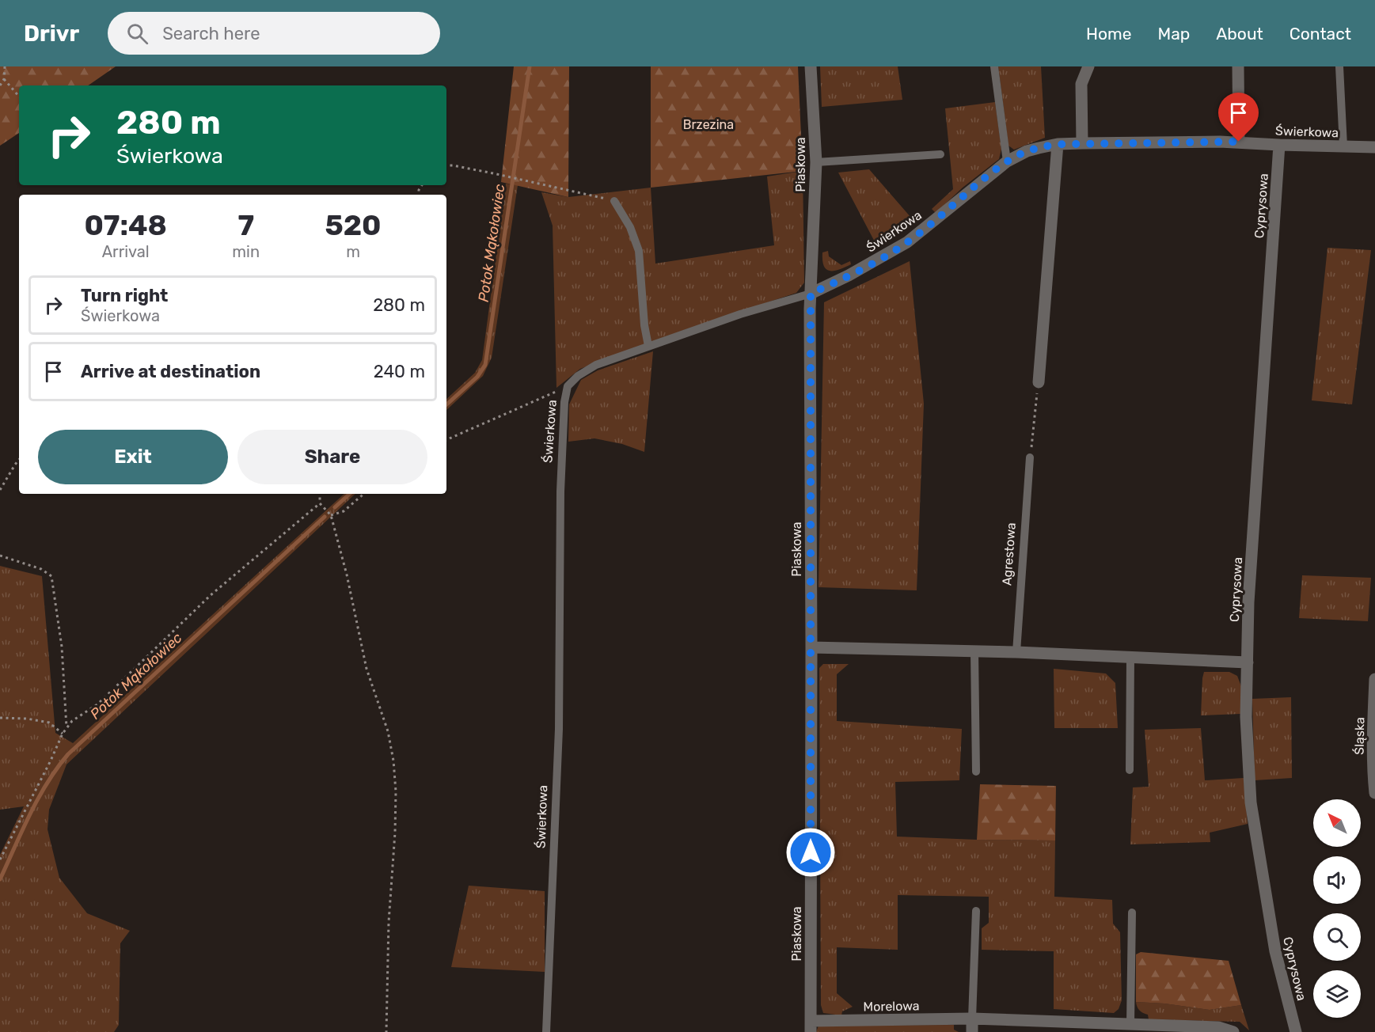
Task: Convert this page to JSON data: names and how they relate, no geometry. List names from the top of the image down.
{
  "streets": {
    "street": [
      "Świerkowa",
      "Piaskowa",
      "Cyprysowa",
      "Śląska",
      "Morelowa"
    ],
    "lane": ["Agrestowa"]
  },
  "crossings": [
    ["Świerkowa", "Piaskowa"],
    ["Świerkowa", "Cyprysowa"],
    ["Piaskowa", "Morelowa"]
  ],
  "water": ["Potok Mąkołowiec"],
  "parks": ["Brzezina"],
  "north": "top left",
  "page": {
    "header": "Drivr",
    "search": "Search here",
    "nav": [
      "Home",
      "Map",
      "About",
      "Contact"
    ],
    "turn": ["280 m", "Świerkowa"],
    "eta": [
      "07:48",
      "Arrival",
      "7",
      "min",
      "520",
      "m"
    ],
    "list": [
      {
        "name": "Turn right",
        "note": "Świerkowa",
        "value": "280 m"
      },
      {
        "name": "Arrive at destination",
        "value": "240 m"
      }
    ],
    "buttons": ["Exit", "Share"]
  }
}
